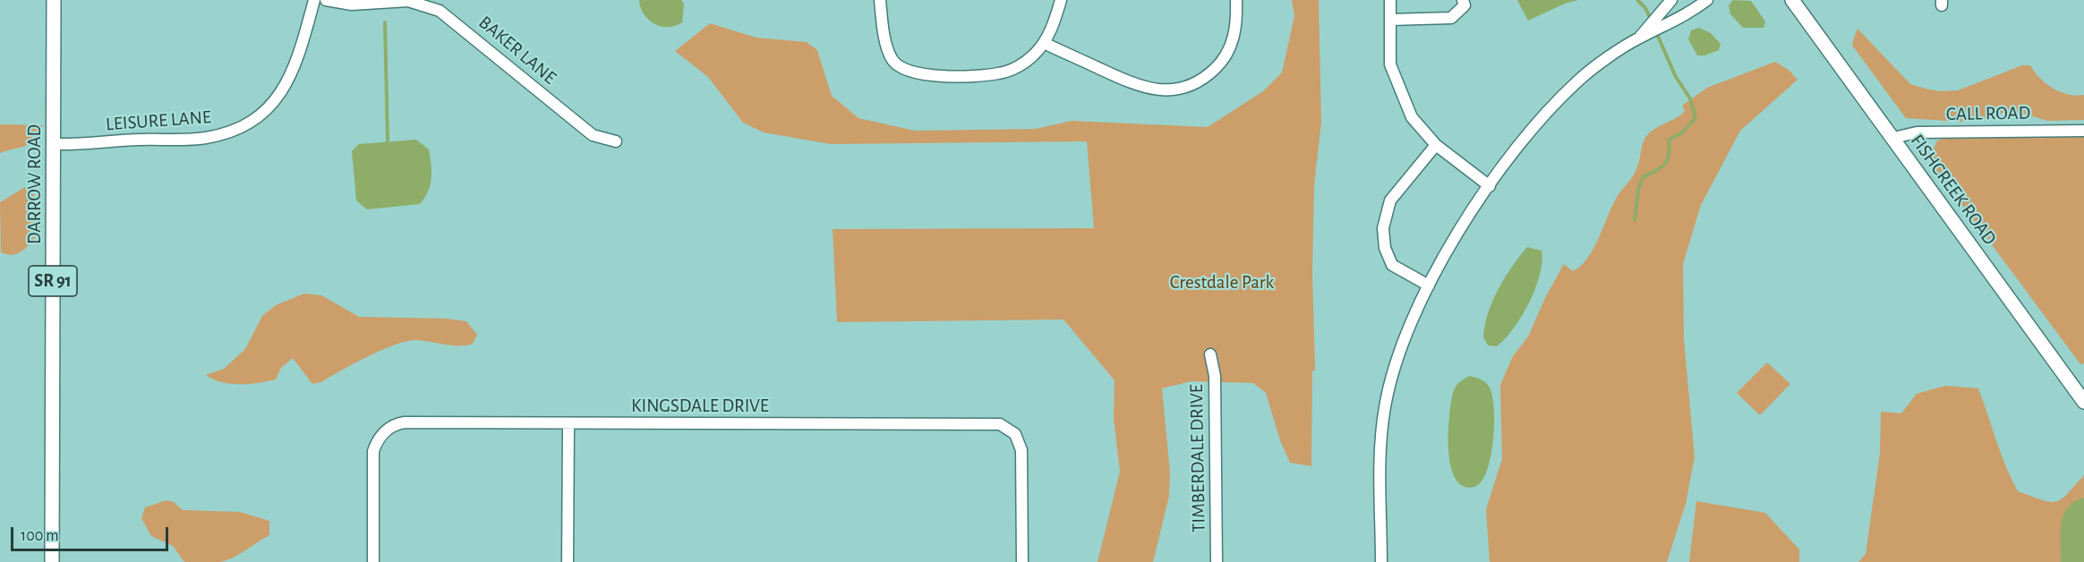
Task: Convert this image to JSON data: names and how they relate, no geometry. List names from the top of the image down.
{
  "streets": {
    "main road": ["DARROW ROAD", "FISHCREEK ROAD", "SR 91"],
    "street": [
      "BAKER LANE",
      "CALL ROAD",
      "LEISURE LANE",
      "KINGSDALE DRIVE",
      "TIMBERDALE DRIVE"
    ]
  },
  "crossings": [
    ["CALL ROAD", "FISHCREEK ROAD"],
    ["LEISURE LANE", "DARROW ROAD"]
  ],
  "parks": ["Crestdale Park"],
  "scale_bar": "100 m"
}
